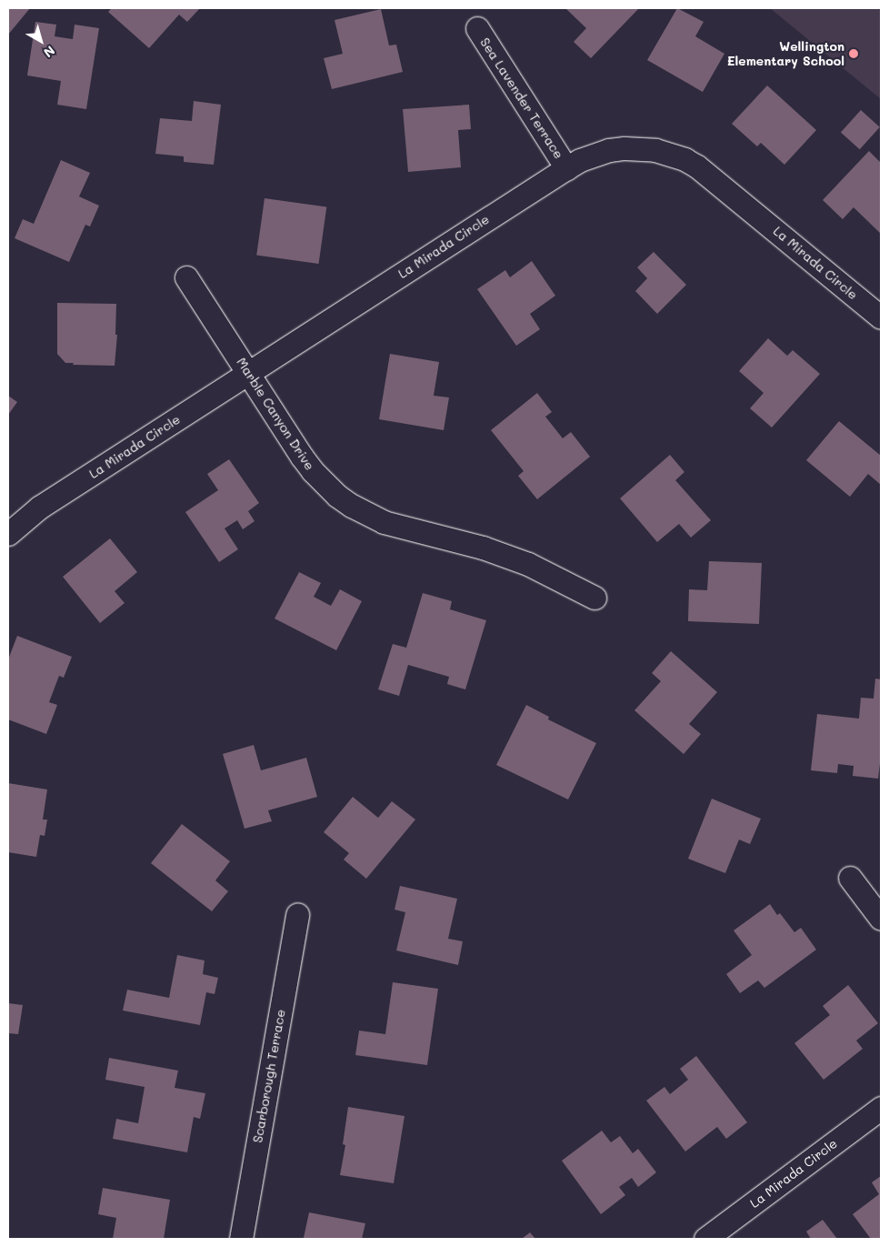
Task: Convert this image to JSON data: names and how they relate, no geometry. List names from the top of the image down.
{
  "streets": {
    "street": [
      "Sea Lavender Terrace",
      "La Mirada Circle",
      "Marble Canyon Drive",
      "Scarborough Terrace"
    ]
  },
  "crossings": [
    ["Sea Lavender Terrace", "La Mirada Circle"],
    ["La Mirada Circle", "Marble Canyon Drive"]
  ],
  "places": ["Wellington Elementary School"],
  "north": "bottom right"
}
